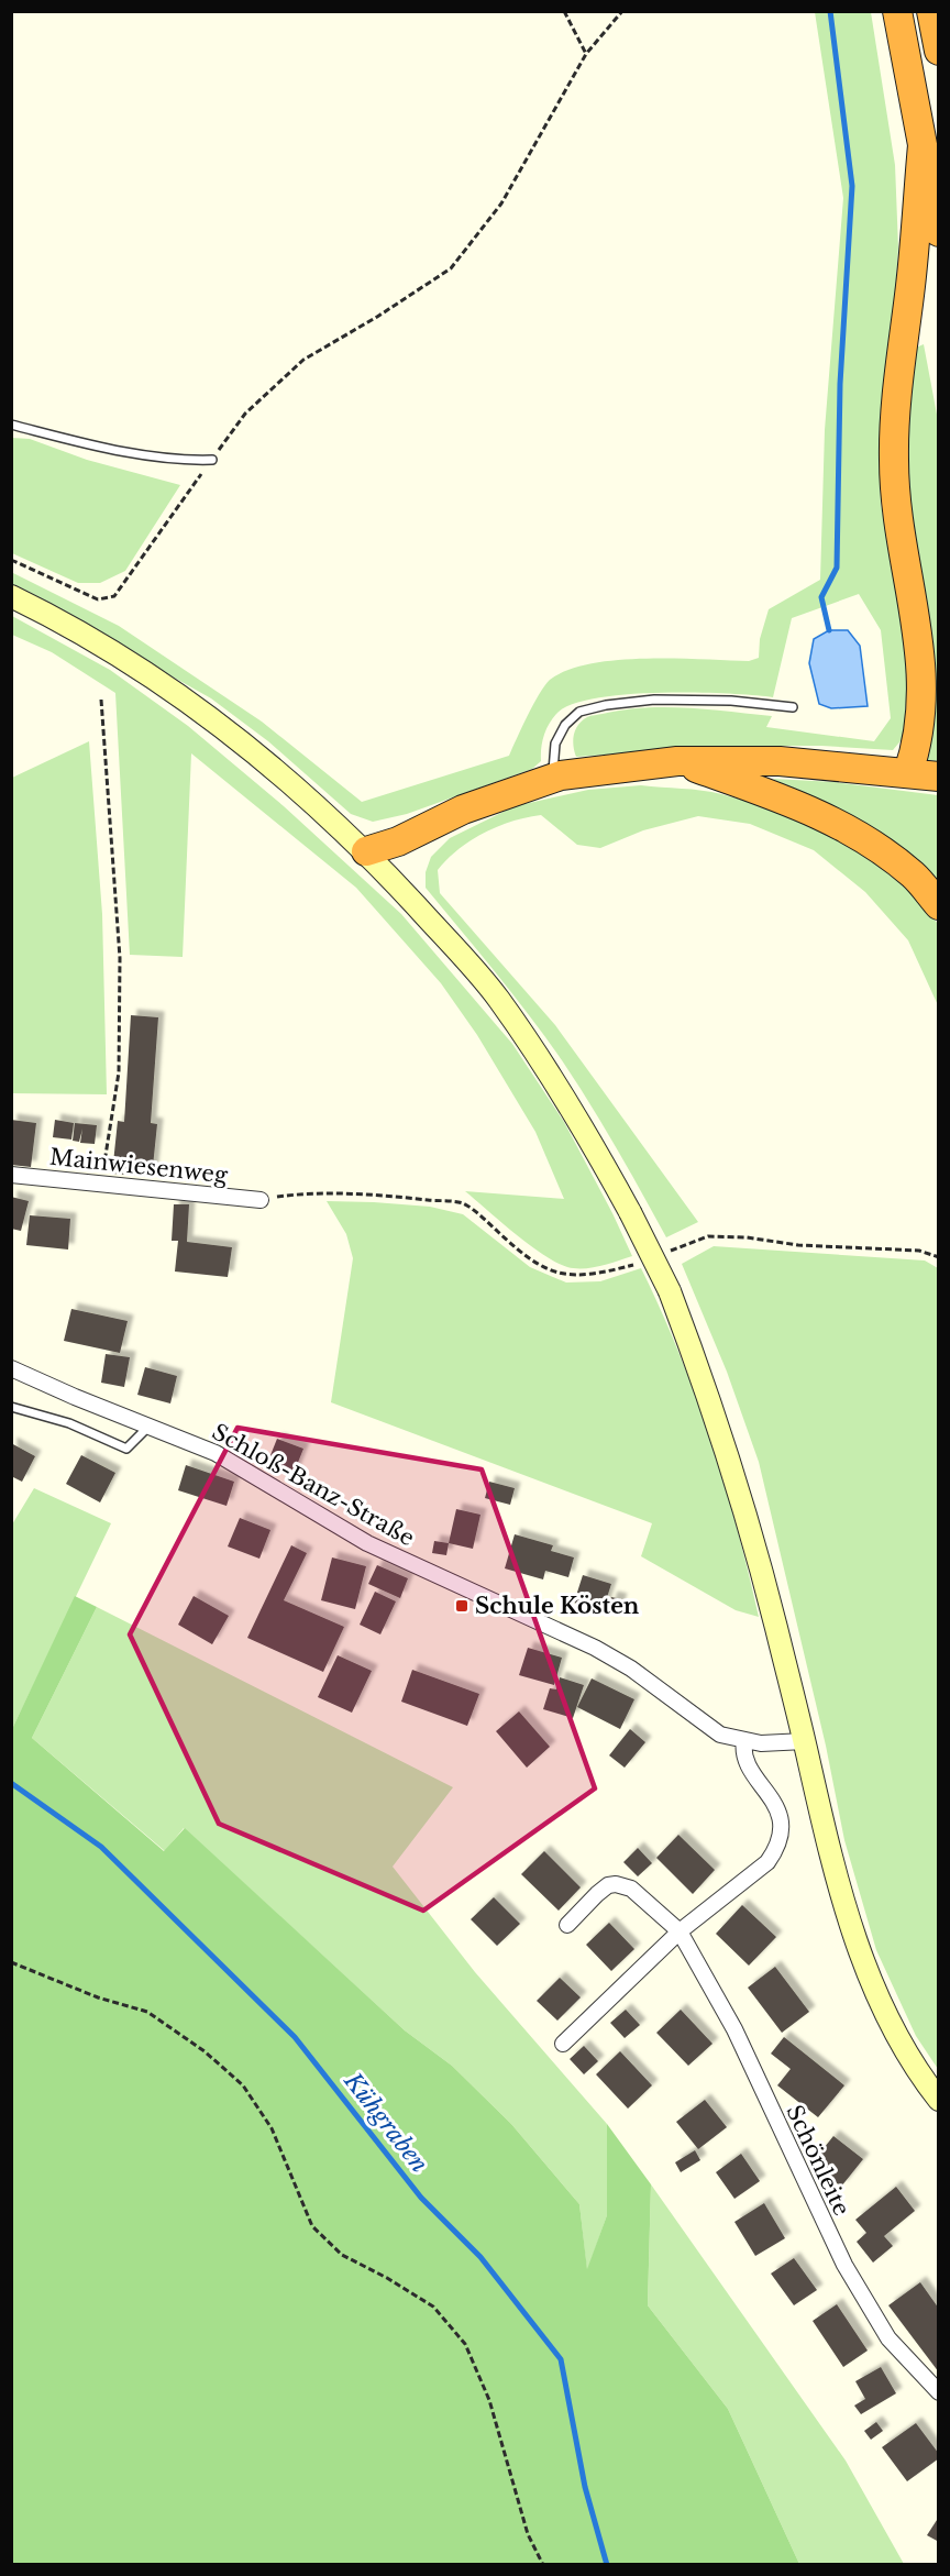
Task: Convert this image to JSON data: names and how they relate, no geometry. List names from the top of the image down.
{
  "streets": {
    "street": ["Mainwiesenweg", "Schloß-Banz-Straße", "Schönleite"]
  },
  "water": ["Kühgraben"],
  "places": {
    "transit": ["Schule Kösten"]
  }
}
